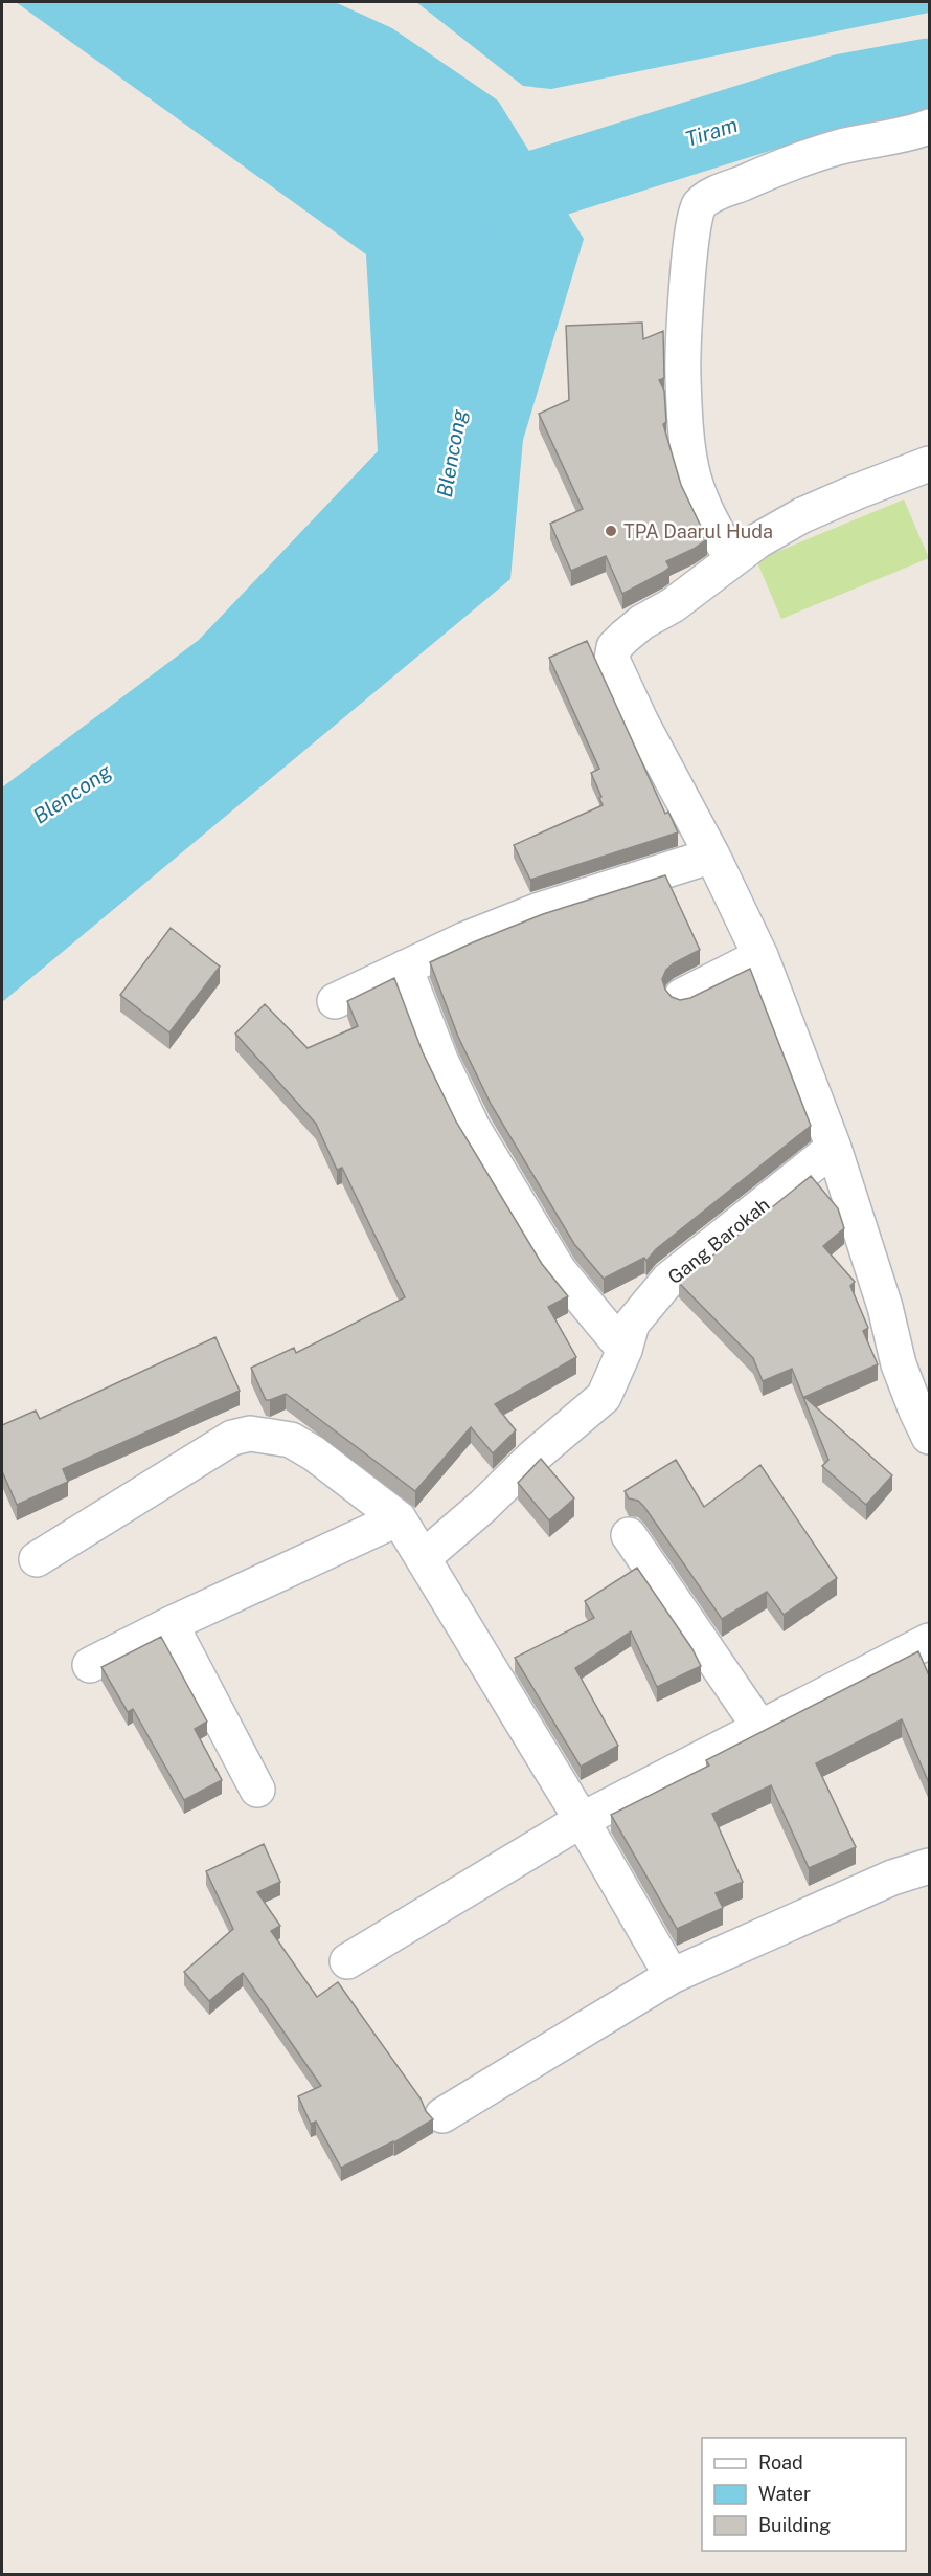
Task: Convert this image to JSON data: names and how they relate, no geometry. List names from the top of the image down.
{
  "streets": {
    "street": ["Gang Barokah"]
  },
  "water": ["Tiram", "Blencong"],
  "places": ["TPA Daarul Huda"],
  "legend": ["Road", "Water", "Building"]
}
